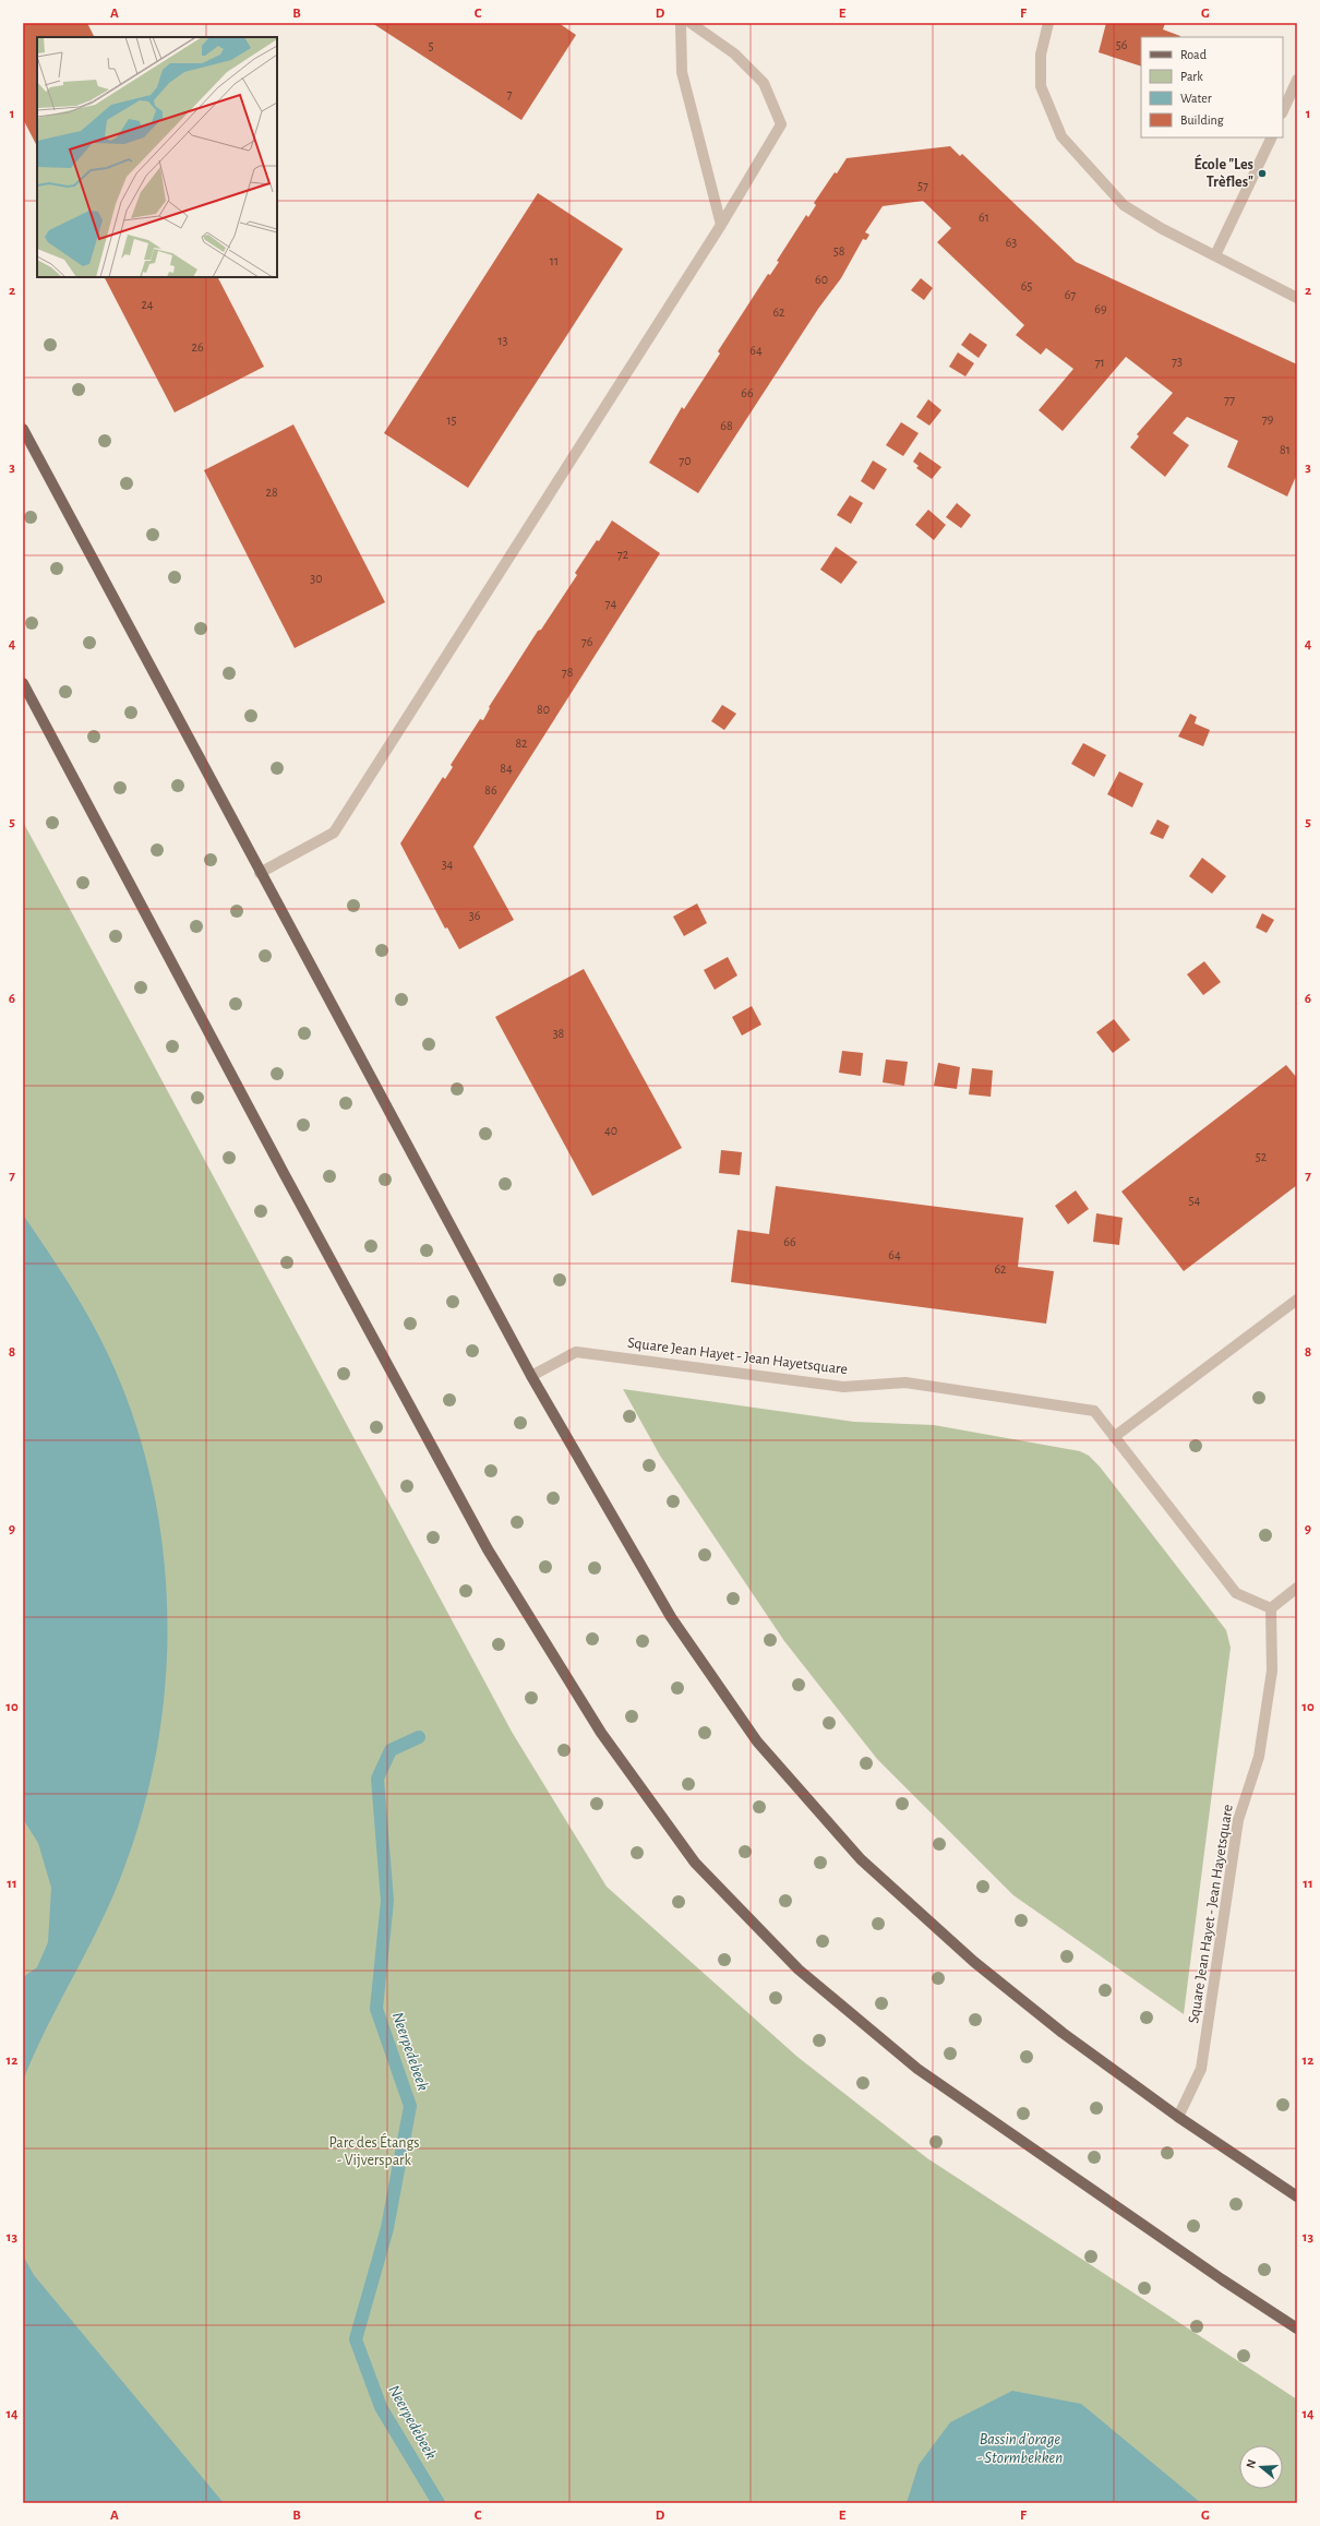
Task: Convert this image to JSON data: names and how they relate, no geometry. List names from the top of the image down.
{
  "streets": {
    "street": ["Square Jean Hayet - Jean Hayetsquare"]
  },
  "water": ["Neerpedebeek", "Bassin d'orage - Stormbekken"],
  "parks": ["Parc des Étangs - Vijverspark"],
  "places": ["École \"Les Trèfles\""],
  "house_numbers": [
    "56",
    "5",
    "7",
    "57",
    "61",
    "63",
    "58",
    "11",
    "60",
    "65",
    "67",
    "24",
    "69",
    "62",
    "13",
    "26",
    "64",
    "73",
    "71",
    "66",
    "77",
    "79",
    "15",
    "68",
    "81",
    "70",
    "28",
    "72",
    "30",
    "74",
    "76",
    "78",
    "80",
    "82",
    "84",
    "86",
    "34",
    "36",
    "38",
    "40",
    "52",
    "54",
    "66",
    "64",
    "62"
  ],
  "legend": [
    "Road",
    "Park",
    "Water",
    "Building"
  ],
  "north": "left",
  "grid": {
    "columns": [
      "A",
      "B",
      "C",
      "D",
      "E",
      "F",
      "G"
    ],
    "rows": [
      "1",
      "2",
      "3",
      "4",
      "5",
      "6",
      "7",
      "8",
      "9",
      "10",
      "11",
      "12",
      "13",
      "14"
    ]
  }
}
